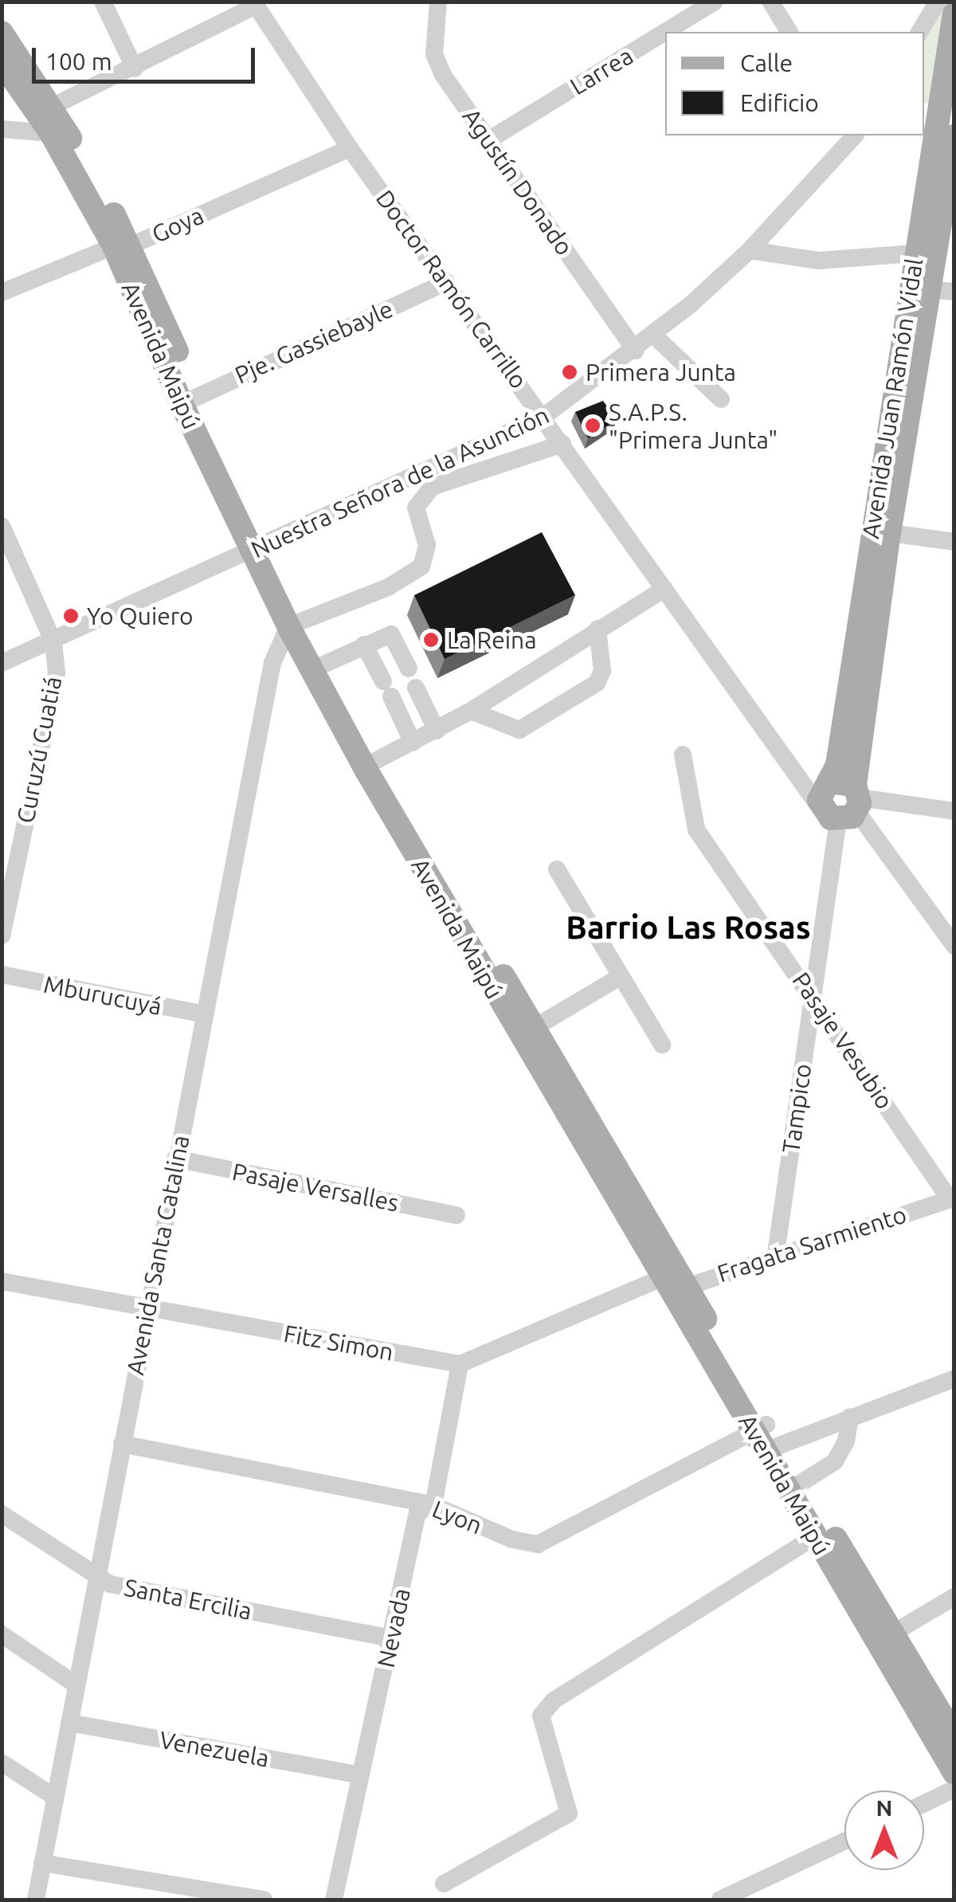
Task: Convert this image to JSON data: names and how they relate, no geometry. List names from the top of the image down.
{
  "streets": {
    "main road": ["Avenida Maipú", "Avenida Juan Ramón Vidal"],
    "street": [
      "Larrea",
      "Agustín Donado",
      "Goya",
      "Doctor Ramón Carrillo",
      "Pje. Gassiebayle",
      "Nuestra Señora de la Asunción",
      "Curuzú Cuatiá",
      "Mburucuyá",
      "Pasaje Vesubio",
      "Tampico",
      "Pasaje Versalles",
      "Fragata Sarmiento",
      "Avenida Santa Catalina",
      "Fitz Simon",
      "Lyon",
      "Santa Ercilia",
      "Nevada",
      "Venezuela"
    ]
  },
  "crossings": [
    ["Larrea", "Agustín Donado"],
    ["Agustín Donado", "Nuestra Señora de la Asunción"],
    ["Goya", "Doctor Ramón Carrillo"],
    ["Goya", "Avenida Maipú"],
    ["Doctor Ramón Carrillo", "Pje. Gassiebayle"],
    ["Doctor Ramón Carrillo", "Avenida Juan Ramón Vidal"],
    ["Doctor Ramón Carrillo", "Nuestra Señora de la Asunción"],
    ["Doctor Ramón Carrillo", "Tampico"],
    ["Pje. Gassiebayle", "Avenida Maipú"],
    ["Avenida Maipú", "Nuestra Señora de la Asunción"],
    ["Avenida Maipú", "Fragata Sarmiento"],
    ["Avenida Maipú", "Avenida Santa Catalina"],
    ["Avenida Maipú", "Lyon"],
    ["Avenida Juan Ramón Vidal", "Tampico"],
    ["Nuestra Señora de la Asunción", "Curuzú Cuatiá"],
    ["Mburucuyá", "Avenida Santa Catalina"],
    ["Pasaje Vesubio", "Tampico"],
    ["Pasaje Vesubio", "Fragata Sarmiento"],
    ["Tampico", "Fragata Sarmiento"],
    ["Pasaje Versalles", "Avenida Santa Catalina"],
    ["Avenida Santa Catalina", "Fitz Simon"],
    ["Avenida Santa Catalina", "Lyon"],
    ["Avenida Santa Catalina", "Santa Ercilia"],
    ["Avenida Santa Catalina", "Venezuela"],
    ["Fitz Simon", "Nevada"],
    ["Lyon", "Nevada"],
    ["Santa Ercilia", "Nevada"],
    ["Nevada", "Venezuela"]
  ],
  "districts": ["Barrio Las Rosas"],
  "places": [
    "Primera Junta",
    "S.A.P.S. \"Primera Junta\"",
    "Yo Quiero",
    "La Reina"
  ],
  "legend": ["Calle", "Edificio"],
  "scale_bar": "100 m",
  "north": "top"
}
